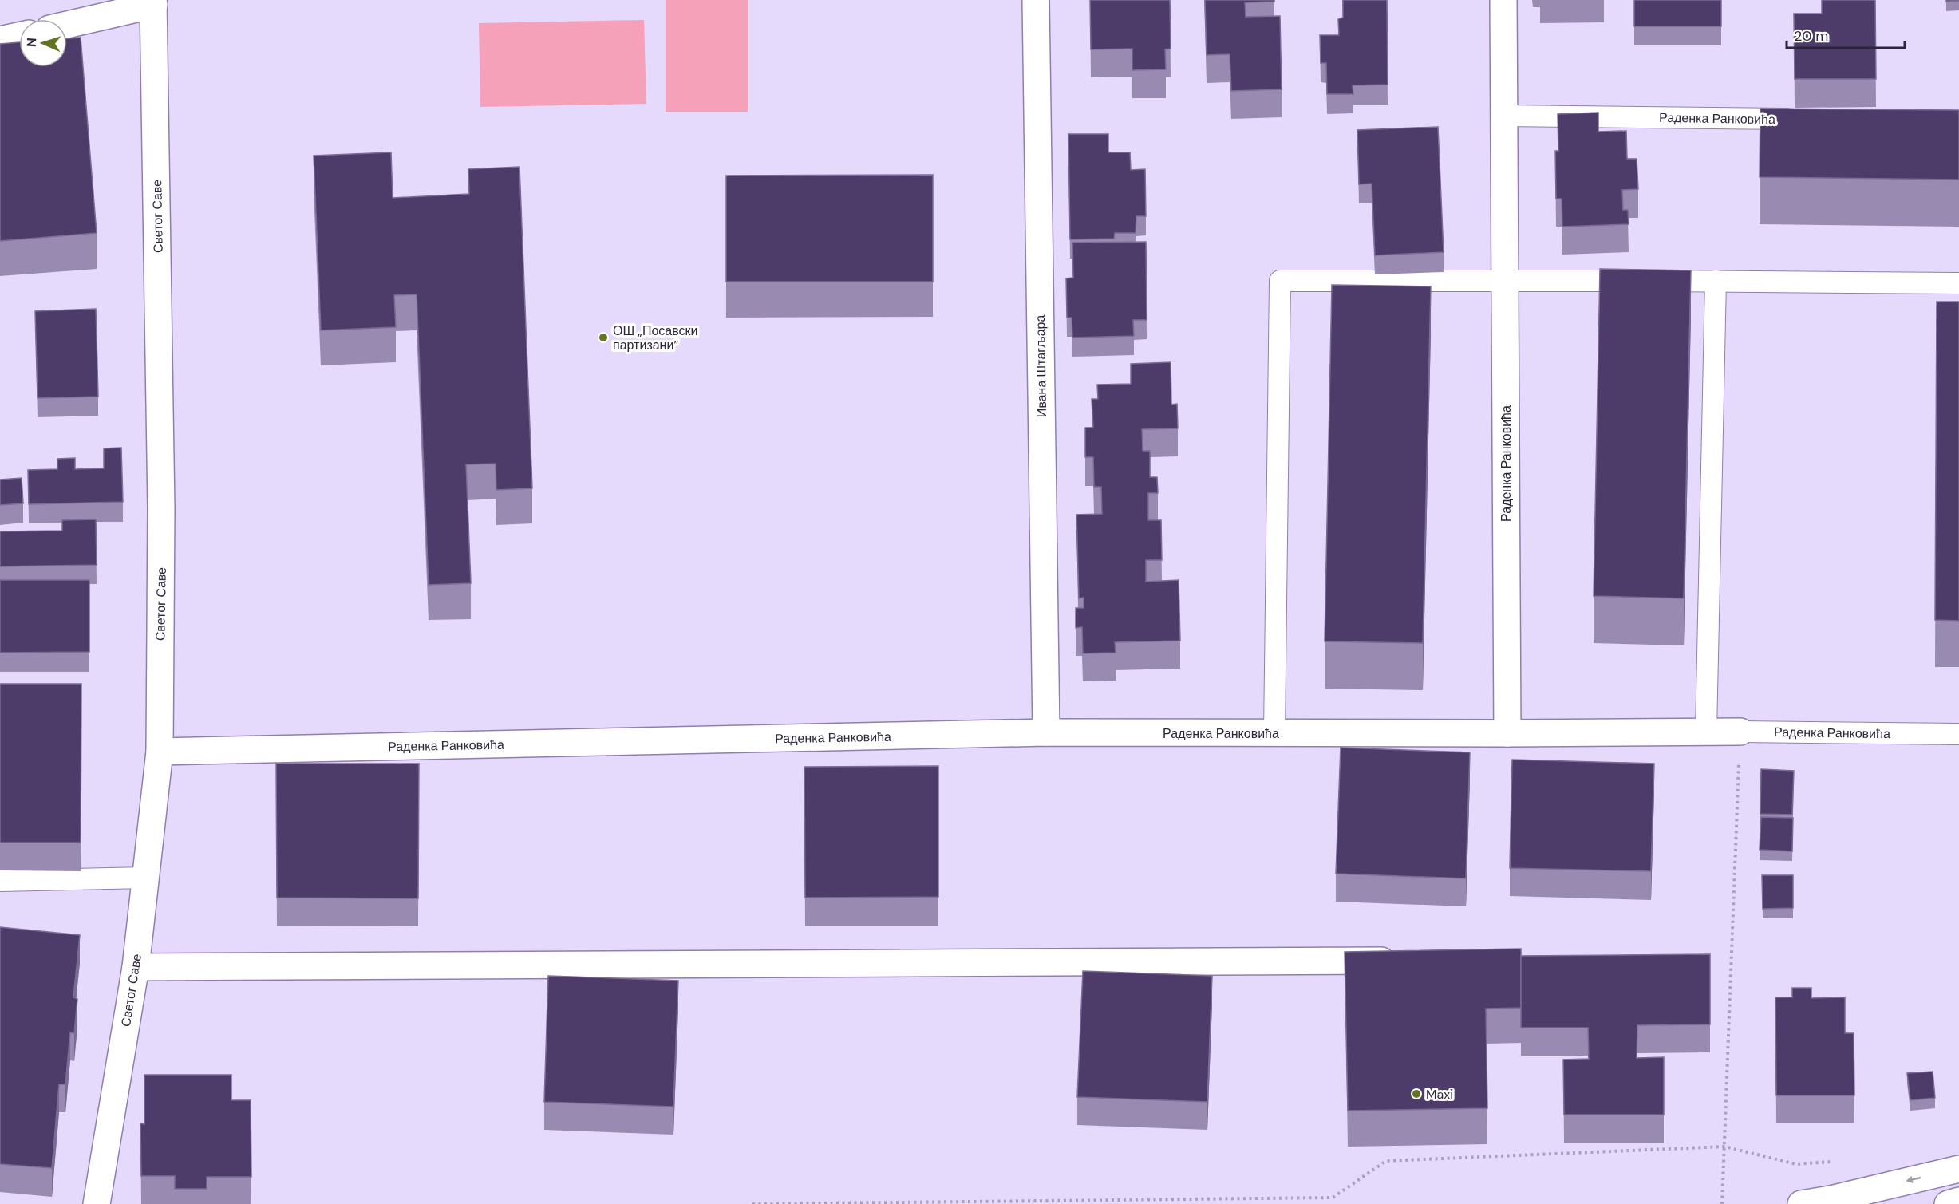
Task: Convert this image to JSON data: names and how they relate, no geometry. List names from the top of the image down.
{
  "streets": {
    "street": ["Раденка Ранковића", "Светог Саве", "Ивана Штагљара"]
  },
  "crossings": [
    ["Раденка Ранковића", "Светог Саве"],
    ["Раденка Ранковића", "Ивана Штагљара"]
  ],
  "places": ["ОШ „Посавски партизани”", "Maxi"],
  "scale_bar": "20 m",
  "north": "left"
}
